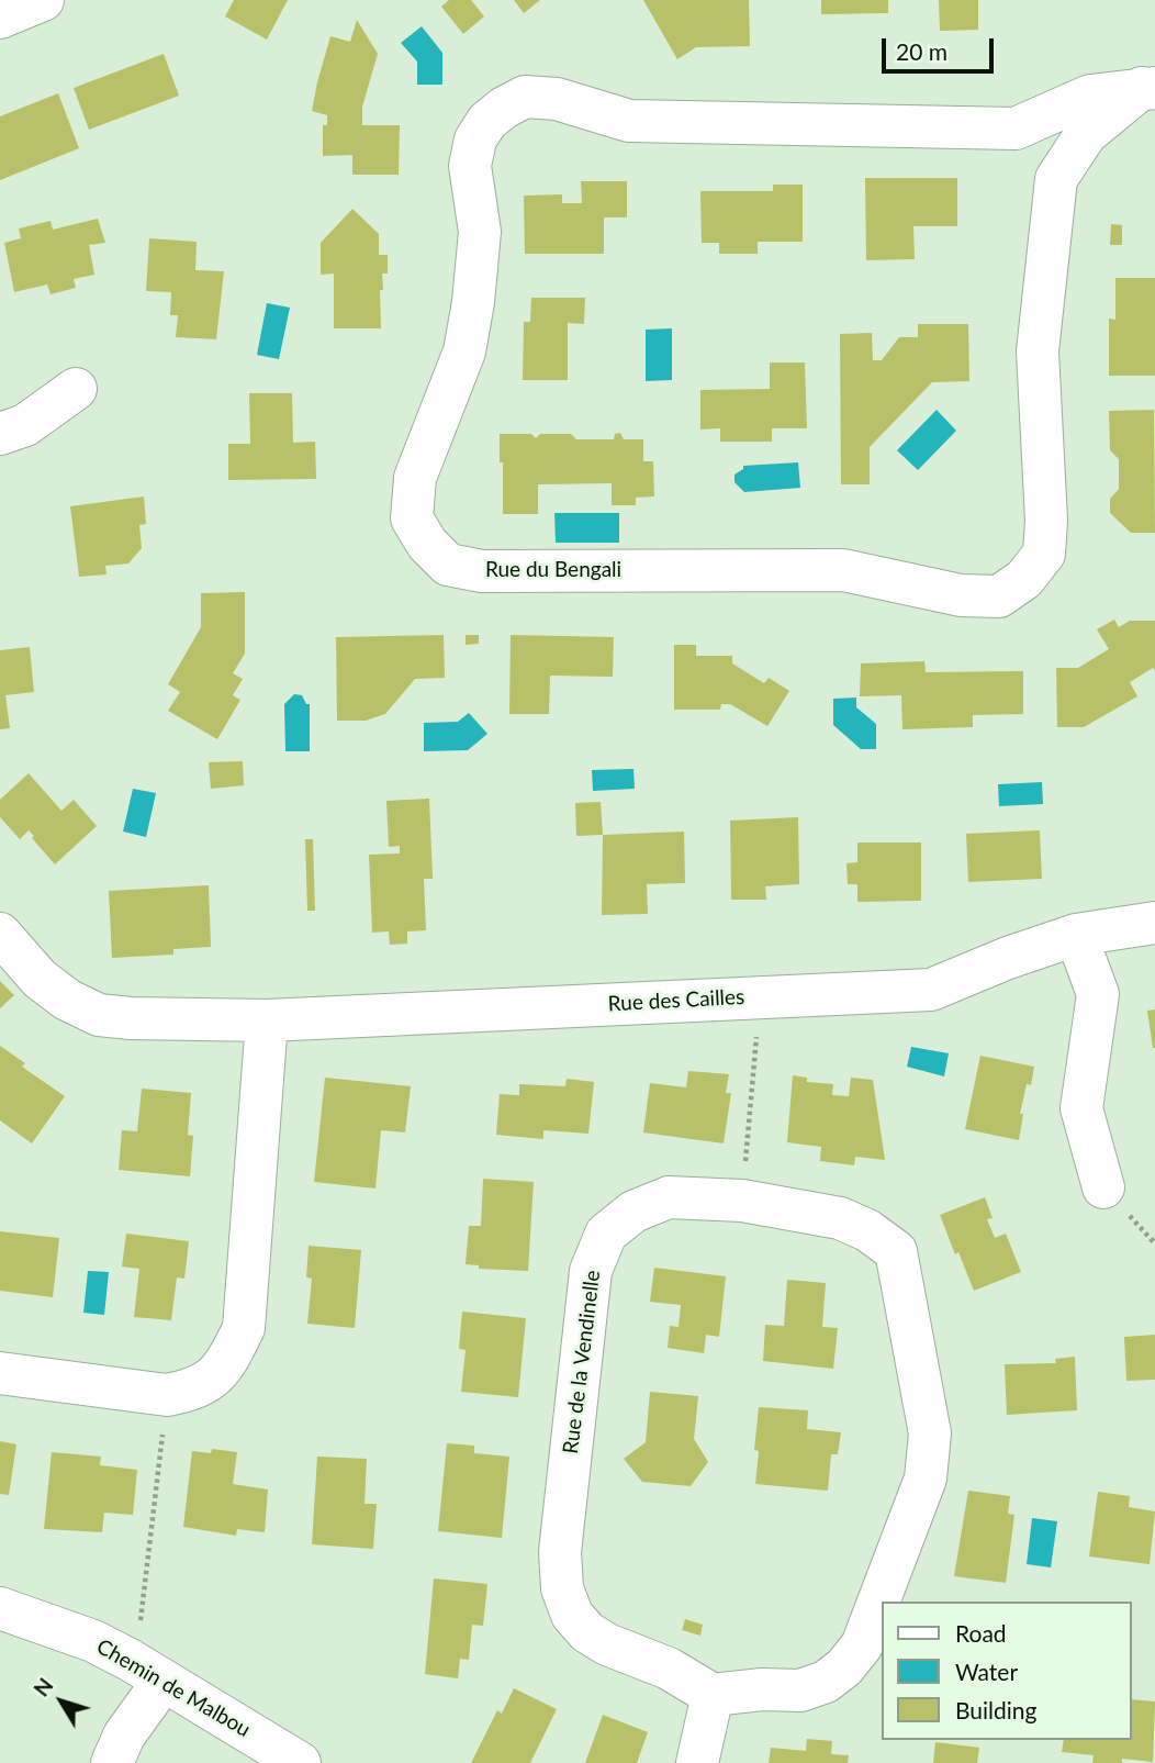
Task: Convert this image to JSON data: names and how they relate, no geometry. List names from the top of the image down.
{
  "streets": {
    "street": [
      "Rue du Bengali",
      "Rue des Cailles",
      "Rue de la Vendinelle",
      "Chemin de Malbou"
    ]
  },
  "legend": ["Road", "Water", "Building"],
  "scale_bar": "20 m",
  "north": "top left"
}
